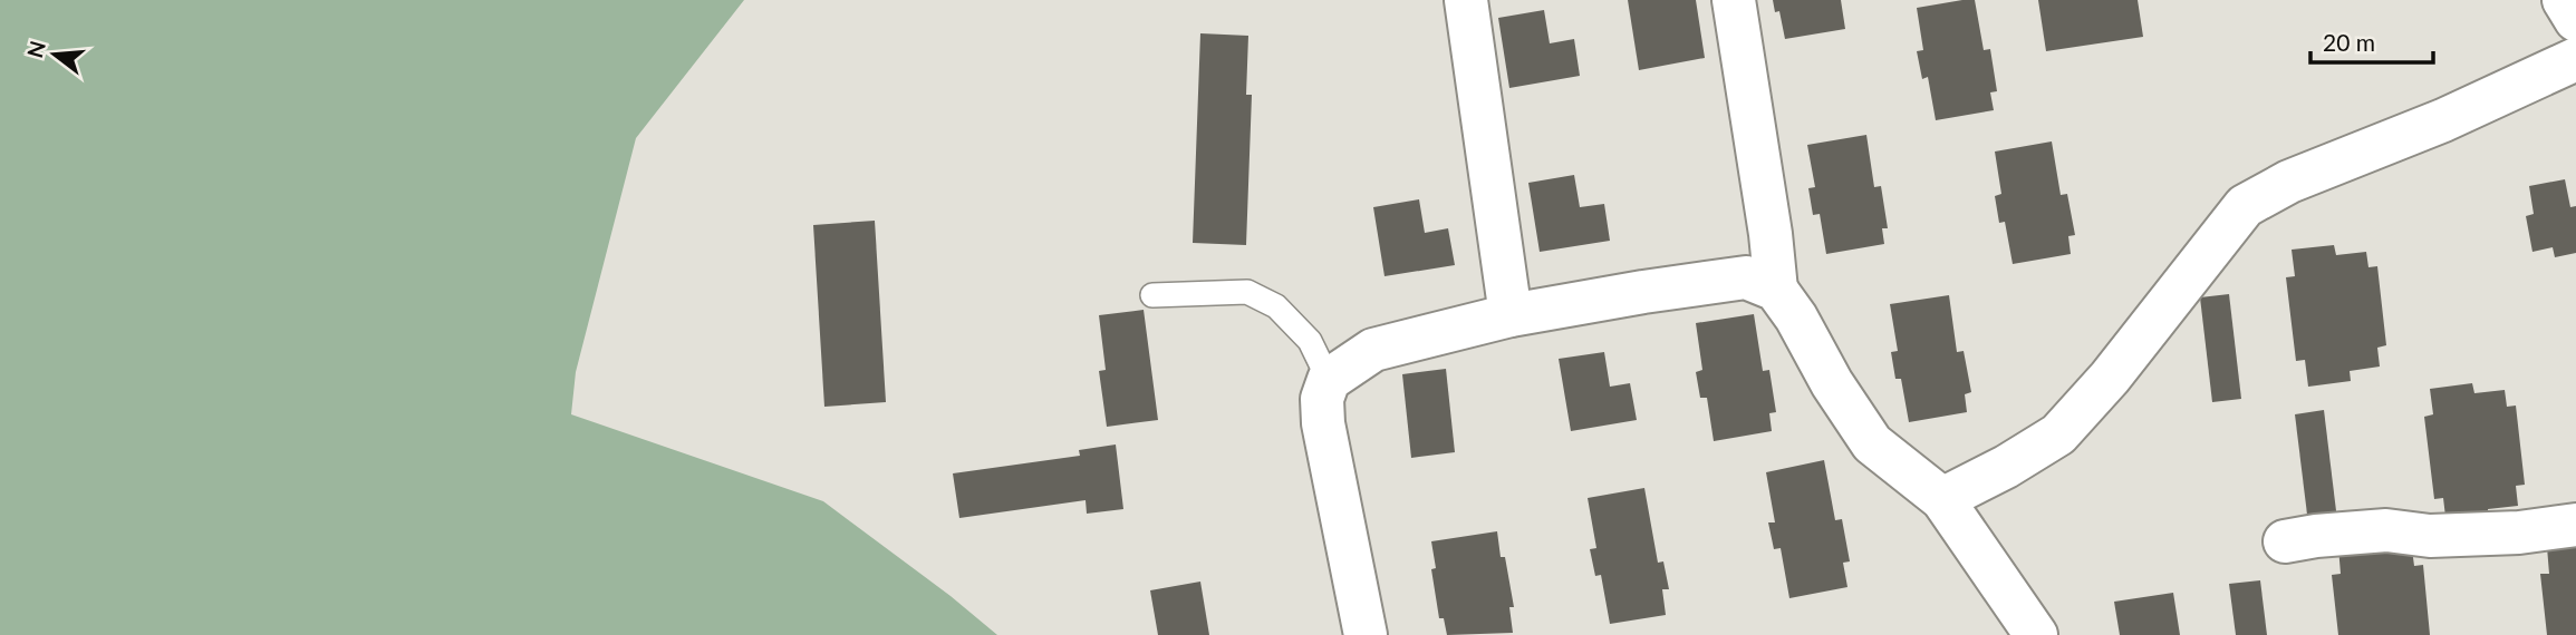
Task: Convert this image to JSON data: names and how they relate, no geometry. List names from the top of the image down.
{
  "scale_bar": "20 m",
  "north": "left"
}
